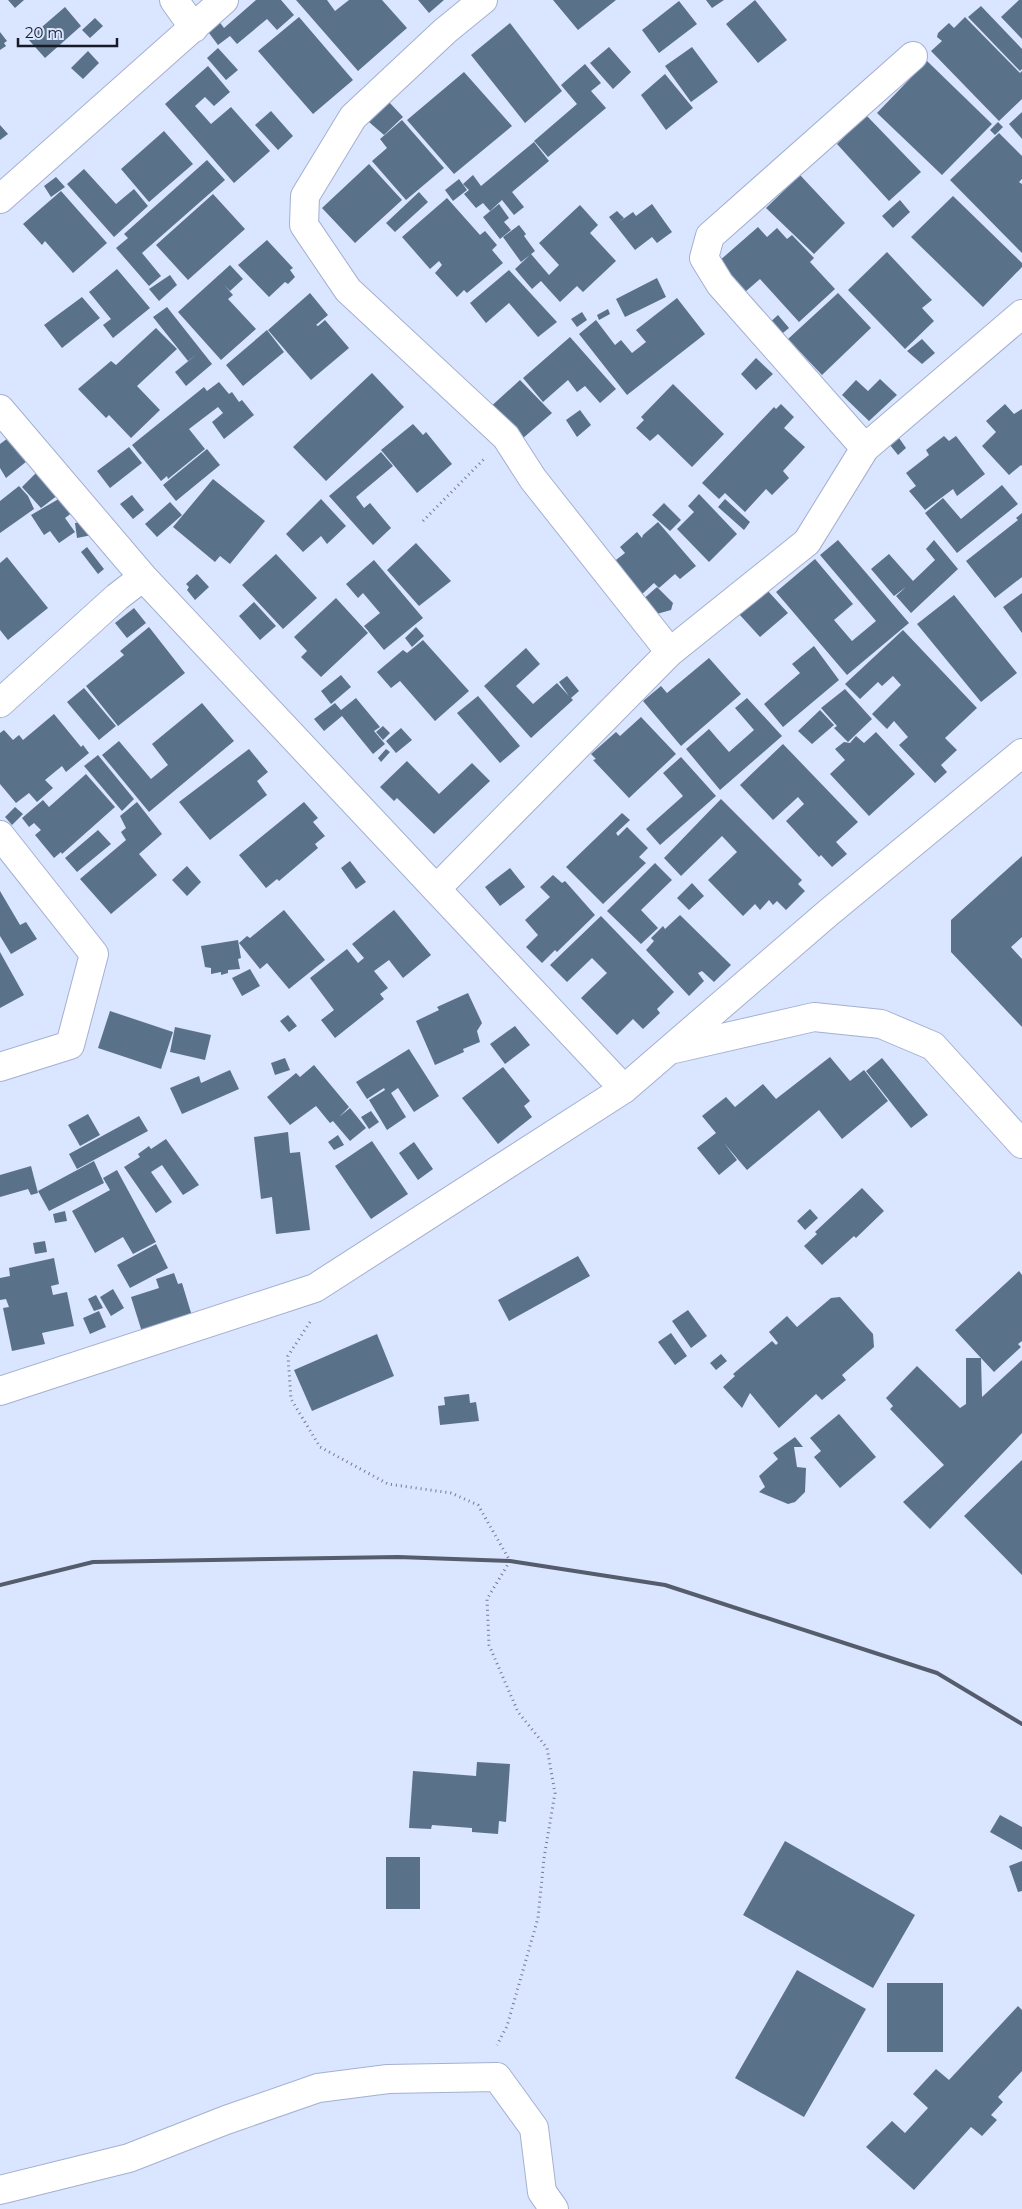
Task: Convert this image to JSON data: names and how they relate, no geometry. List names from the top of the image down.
{
  "scale_bar": "20 m"
}
